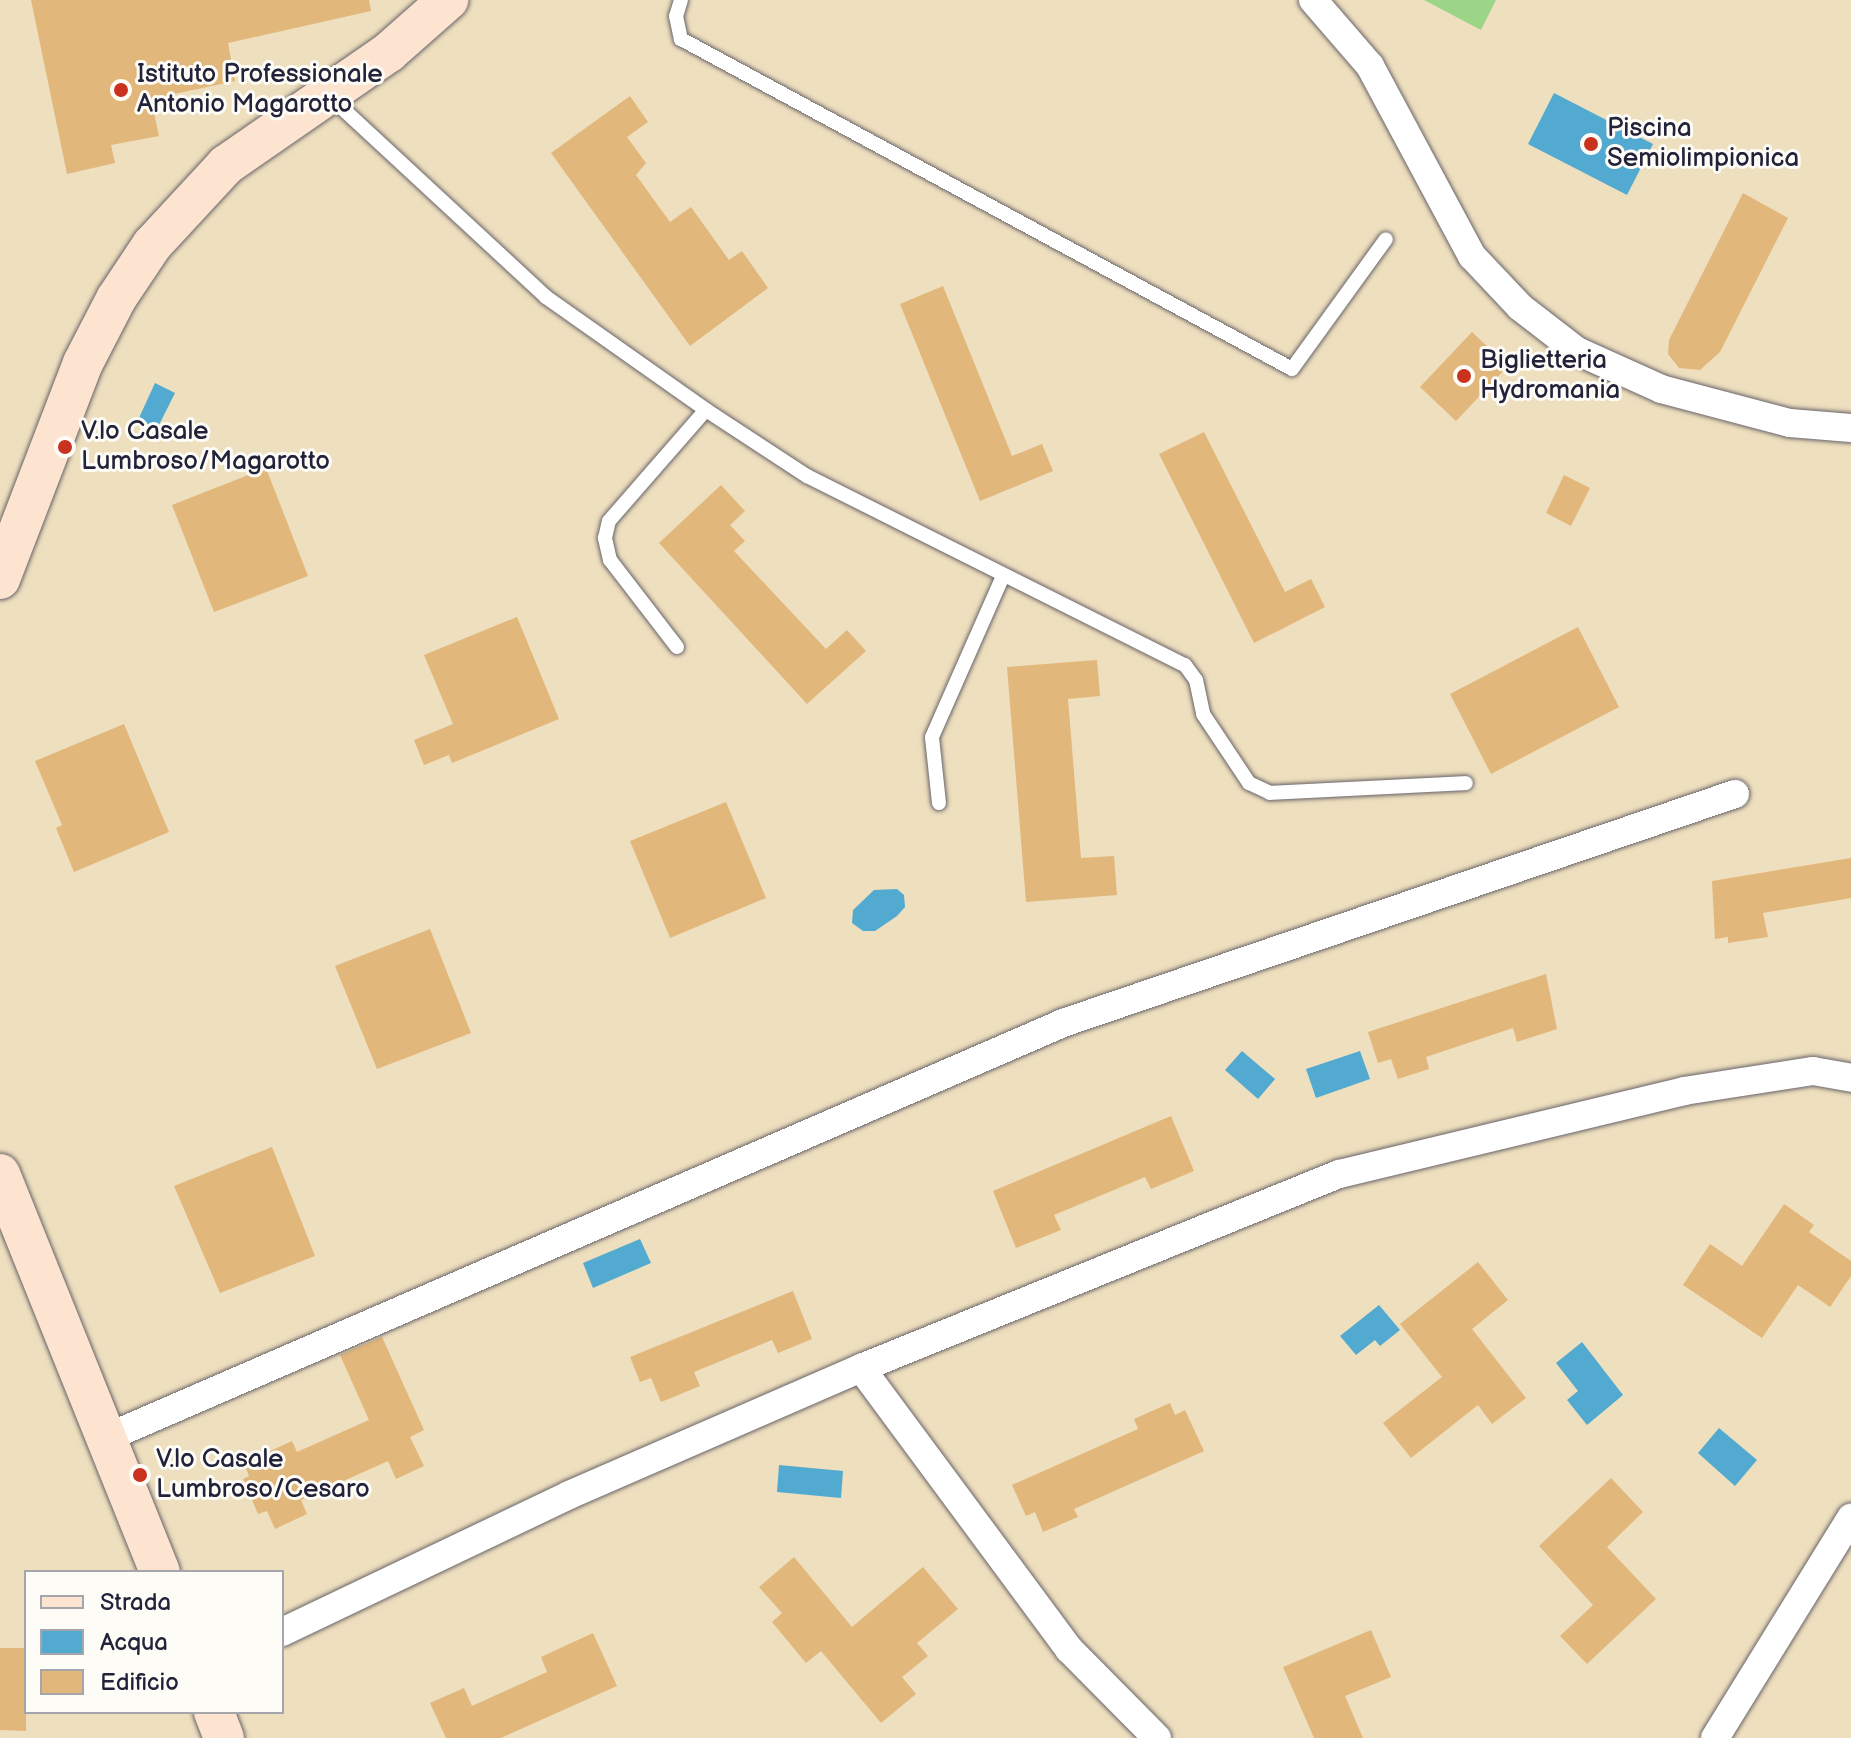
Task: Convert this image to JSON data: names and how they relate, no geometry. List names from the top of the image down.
{
  "places": [
    "Istituto Professionale Antonio Magarotto",
    "Piscina Semiolimpionica",
    "Biglietteria Hydromania",
    "V.lo Casale Lumbroso/Magarotto",
    "V.lo Casale Lumbroso/Cesaro"
  ],
  "legend": ["Strada", "Acqua", "Edificio"]
}
